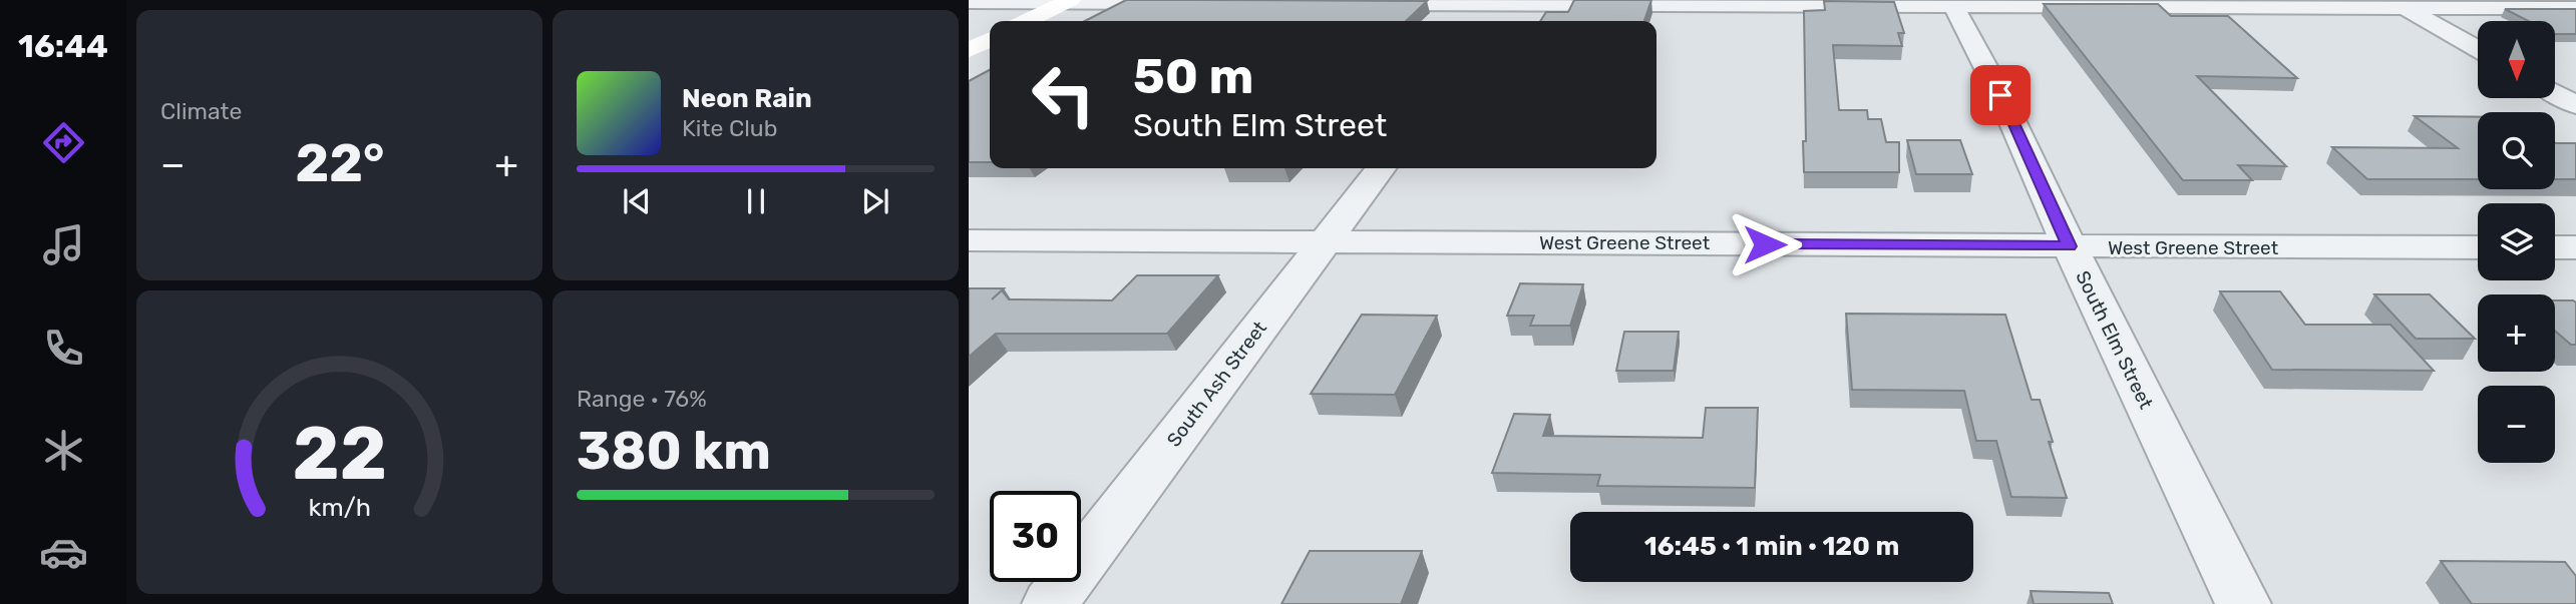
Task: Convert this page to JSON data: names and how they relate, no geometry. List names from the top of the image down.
{
  "streets": {
    "street": ["West Greene Street", "South Elm Street", "South Ash Street"]
  },
  "crossings": [
    ["West Greene Street", "South Elm Street"],
    ["West Greene Street", "South Ash Street"]
  ],
  "north": "bottom",
  "page": {
    "tabs": "16:44",
    "tile": [
      "Climate",
      ["Range · 76%", "380 km"]
    ],
    "map_buttons": ["+", "−"],
    "turn": ["50 m", "South Elm Street"],
    "song": ["Neon Rain", "Kite Club"],
    "heat": ["−", "22°", "+"],
    "limit": "30",
    "trip": "16:45 · 1 min · 120 m",
    "gauge": ["22", "km/h"]
  }
}
